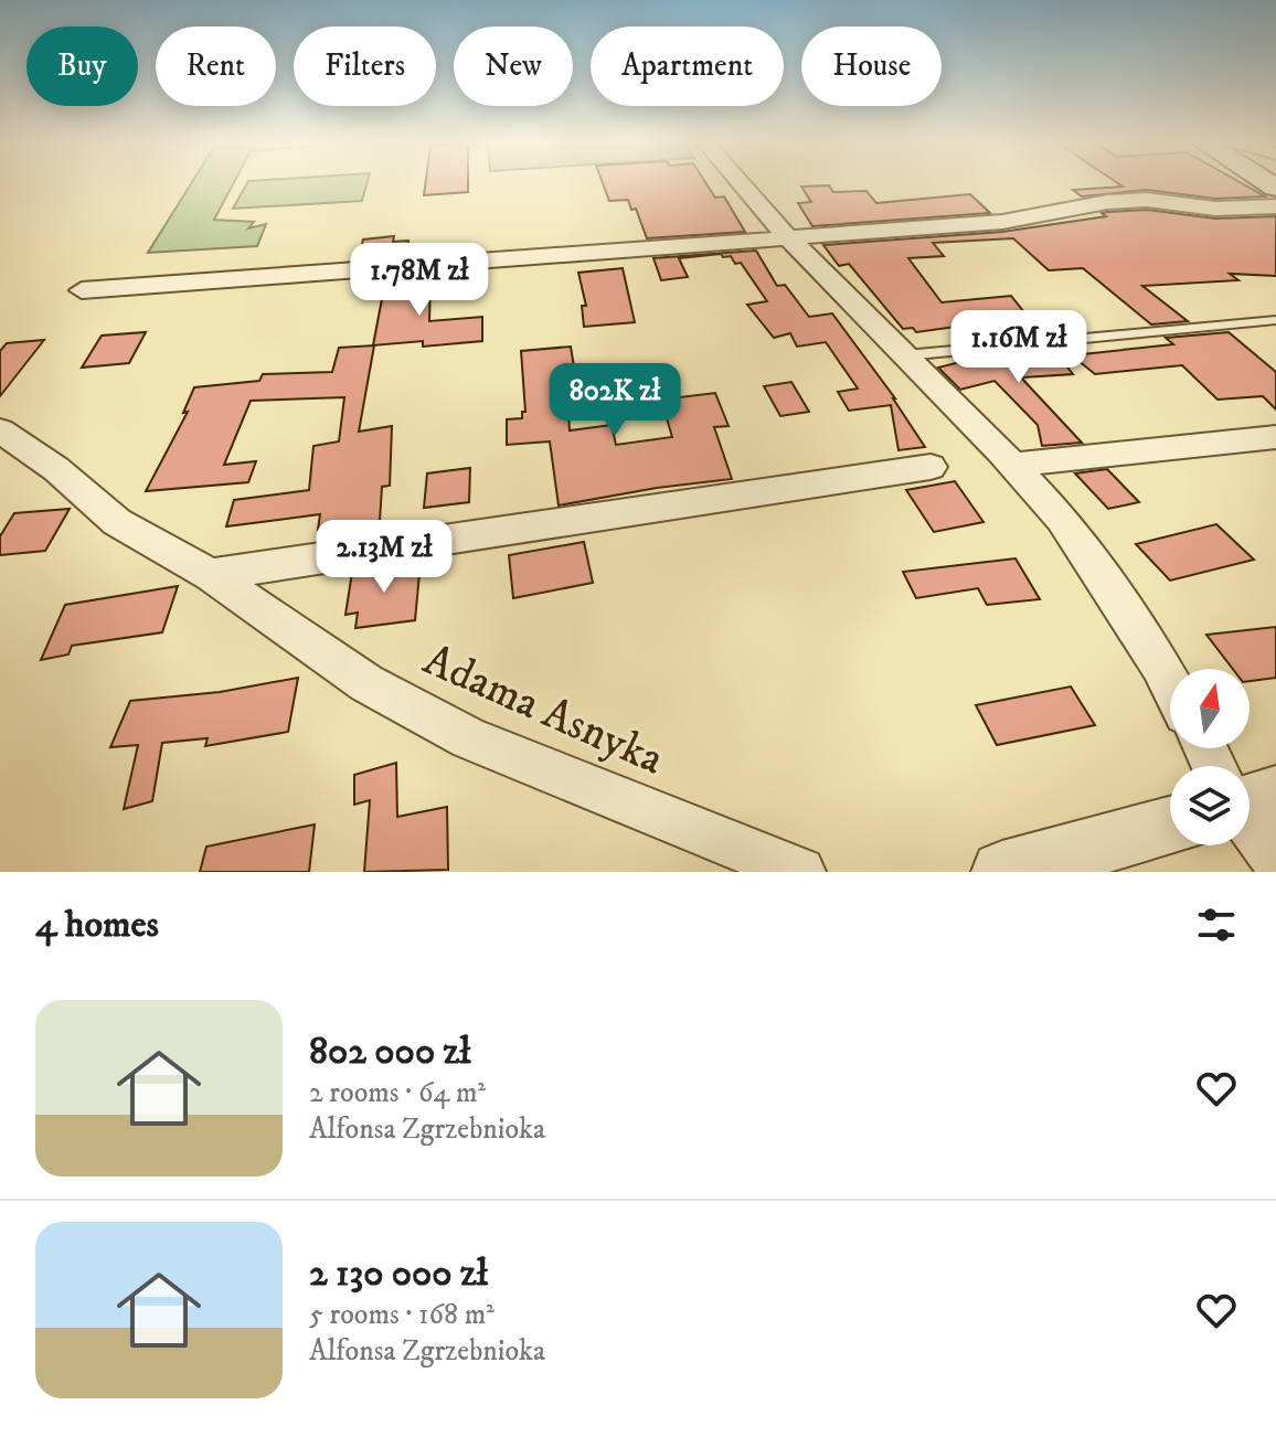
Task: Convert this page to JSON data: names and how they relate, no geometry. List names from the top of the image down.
{
  "streets": {
    "street": ["Adama Asnyka"]
  },
  "north": "top",
  "page": {
    "chip": [
      "Buy",
      "Rent",
      "Filters",
      "New",
      "Apartment",
      "House"
    ],
    "price": [
      "1.78M zł",
      "1.16M zł",
      "802K zł",
      "2.13M zł"
    ],
    "heading": "4 homes",
    "list": [
      {
        "name": "802 000 zł",
        "note": "2 rooms · 64 m² · Alfonsa Zgrzebnioka"
      },
      {
        "name": "2 130 000 zł",
        "note": "5 rooms · 168 m² · Alfonsa Zgrzebnioka"
      }
    ]
  }
}
